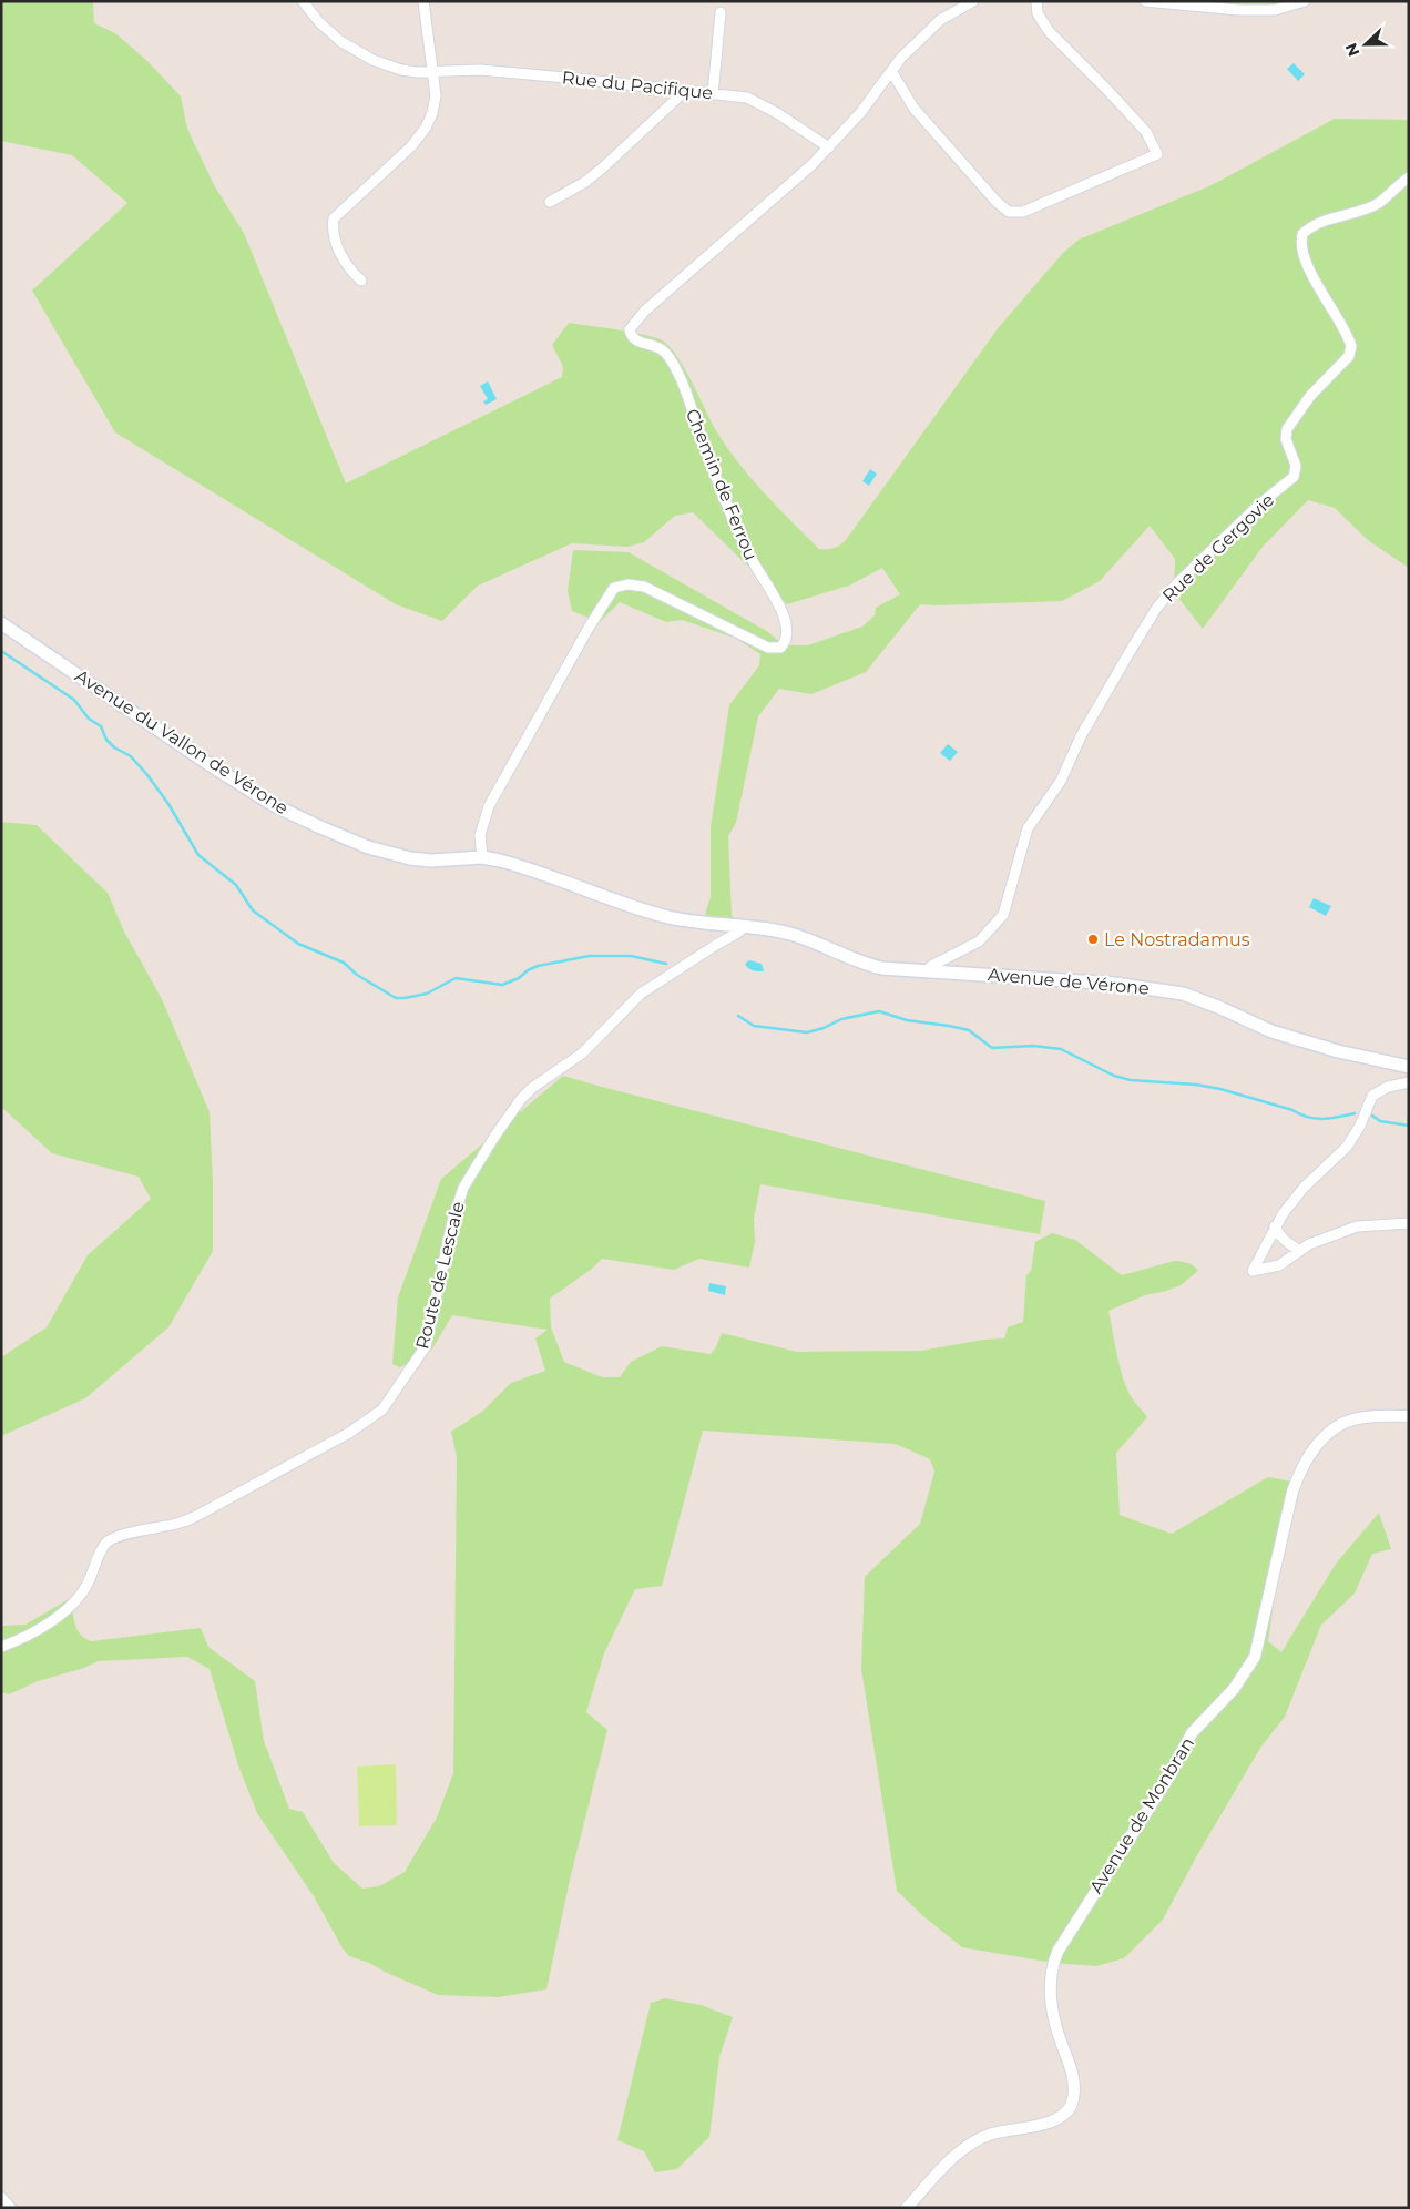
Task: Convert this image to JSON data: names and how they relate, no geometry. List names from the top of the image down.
{
  "streets": {
    "main road": ["Avenue du Vallon de Vérone", "Avenue de Vérone"],
    "street": [
      "Rue du Pacifique",
      "Chemin de Ferrou",
      "Rue de Gergovie",
      "Route de Lescale",
      "Avenue de Monbran"
    ]
  },
  "crossings": [
    ["Rue du Pacifique", "Chemin de Ferrou"],
    ["Chemin de Ferrou", "Avenue du Vallon de Vérone"],
    ["Rue de Gergovie", "Avenue de Vérone"],
    ["Avenue du Vallon de Vérone", "Avenue de Vérone"],
    ["Avenue de Vérone", "Route de Lescale"]
  ],
  "places": ["Le Nostradamus"],
  "north": "left"
}
